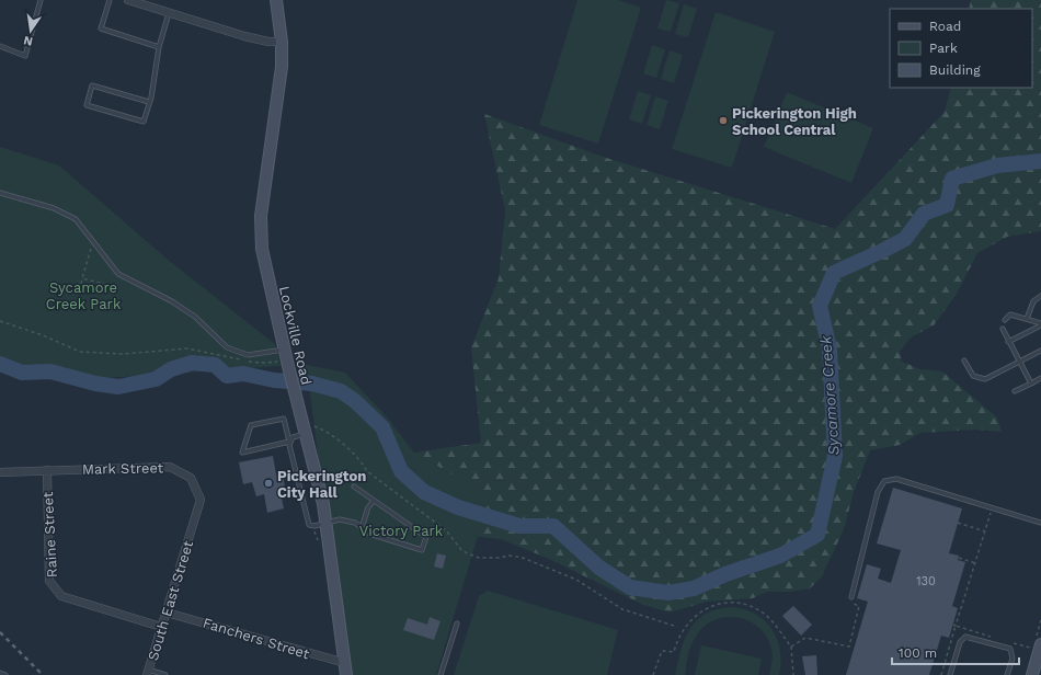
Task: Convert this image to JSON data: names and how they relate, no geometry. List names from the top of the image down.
{
  "streets": {
    "main road": ["Lockville Road"],
    "street": [
      "Mark Street",
      "Raine Street",
      "South East Street",
      "Fanchers Street"
    ]
  },
  "crossings": [
    ["Lockville Road", "Fanchers Street"],
    ["Mark Street", "Raine Street"],
    ["Mark Street", "South East Street"],
    ["Raine Street", "South East Street"],
    ["South East Street", "Fanchers Street"]
  ],
  "water": ["Sycamore Creek"],
  "parks": ["Sycamore Creek Park", "Victory Park"],
  "places": ["Pickerington High School Central", "Pickerington City Hall"],
  "house_numbers": ["130"],
  "legend": ["Road", "Park", "Building"],
  "scale_bar": "100 m",
  "north": "bottom"
}
